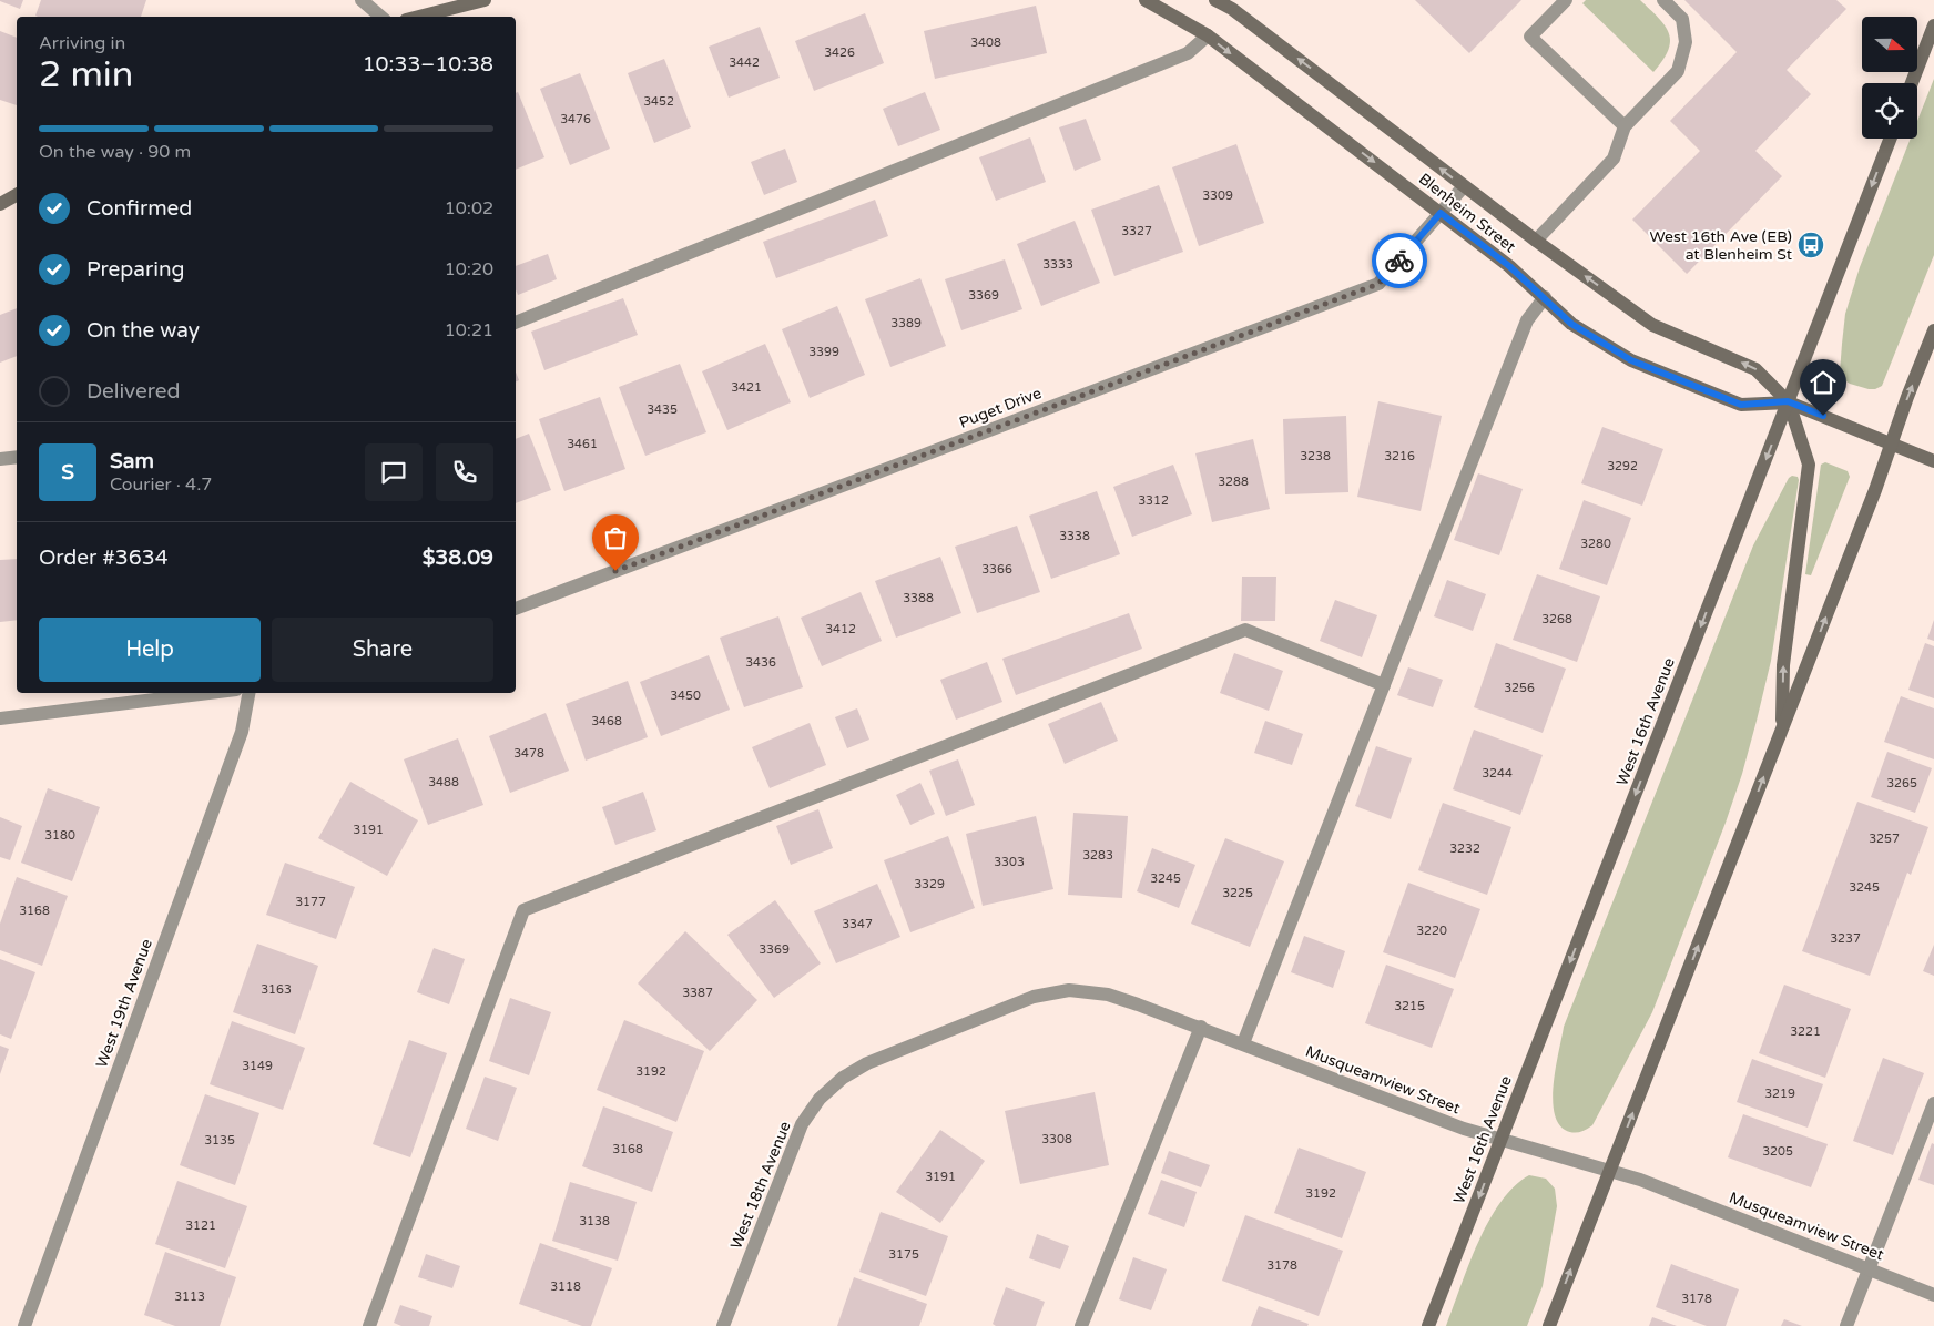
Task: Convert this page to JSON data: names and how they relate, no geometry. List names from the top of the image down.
{
  "streets": {
    "main road": ["Blenheim Street", "West 16th Avenue"],
    "street": [
      "Puget Drive",
      "West 19th Avenue",
      "Musqueamview Street",
      "West 18th Avenue"
    ]
  },
  "crossings": [
    ["Blenheim Street", "Puget Drive"],
    ["Blenheim Street", "West 16th Avenue"],
    ["West 16th Avenue", "Musqueamview Street"],
    ["Musqueamview Street", "West 18th Avenue"]
  ],
  "places": {
    "bus stop": ["West 16th Ave (EB) at Blenheim St"]
  },
  "house_numbers": [
    "3408",
    "3426",
    "3442",
    "3452",
    "3476",
    "3309",
    "3327",
    "3333",
    "3369",
    "3389",
    "3399",
    "3421",
    "3435",
    "3461",
    "3238",
    "3216",
    "3292",
    "3288",
    "3312",
    "3338",
    "3280",
    "3366",
    "3388",
    "3268",
    "3412",
    "3436",
    "3256",
    "3450",
    "3468",
    "3478",
    "3244",
    "3488",
    "3265",
    "3191",
    "3180",
    "3257",
    "3232",
    "3283",
    "3303",
    "3245",
    "3329",
    "3245",
    "3225",
    "3177",
    "3168",
    "3347",
    "3220",
    "3237",
    "3369",
    "3163",
    "3387",
    "3215",
    "3221",
    "3149",
    "3192",
    "3219",
    "3308",
    "3135",
    "3168",
    "3205",
    "3191",
    "3192",
    "3138",
    "3121",
    "3175",
    "3178",
    "3118",
    "3113",
    "3178"
  ],
  "north": "right",
  "page": {
    "heading": ["2 min", "Arriving in", "10:33–10:38"],
    "panel": [
      "Sam",
      "Courier · 4.7",
      "Order #3634",
      "$38.09"
    ],
    "bar": "On the way · 90 m",
    "list": [
      ["Confirmed", "10:02"],
      ["Preparing", "10:20"],
      ["On the way", "10:21"],
      "Delivered"
    ],
    "round": "S",
    "buttons": ["Help", "Share"]
  }
}
